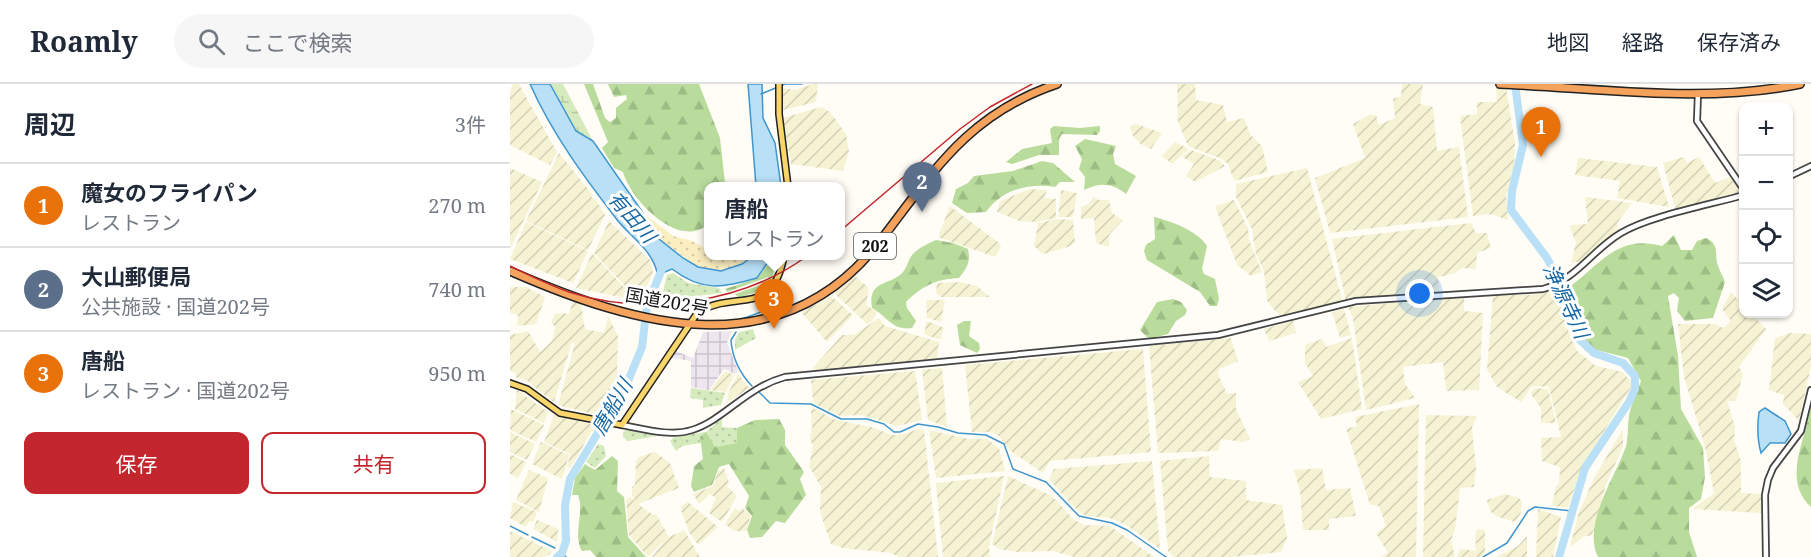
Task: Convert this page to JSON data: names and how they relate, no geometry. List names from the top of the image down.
{
  "streets": {
    "highway": ["202", "国道202号"]
  },
  "water": ["有田川", "浄源寺川", "唐船川"],
  "page": {
    "header": "Roamly",
    "search": "ここで検索",
    "nav": ["地図", "経路", "保存済み"],
    "heading": ["周辺", "3件"],
    "map_buttons": ["+", "−"],
    "pins": ["1", "2", "3"],
    "list": [
      {
        "mark": "1",
        "name": "魔女のフライパン",
        "note": "レストラン",
        "value": "270 m"
      },
      {
        "mark": "2",
        "name": "大山郵便局",
        "note": "公共施設 · 国道202号",
        "value": "740 m"
      },
      {
        "mark": "3",
        "name": "唐船",
        "note": "レストラン · 国道202号",
        "value": "950 m"
      }
    ],
    "popup": ["唐船", "レストラン"],
    "buttons": ["保存", "共有"]
  }
}
